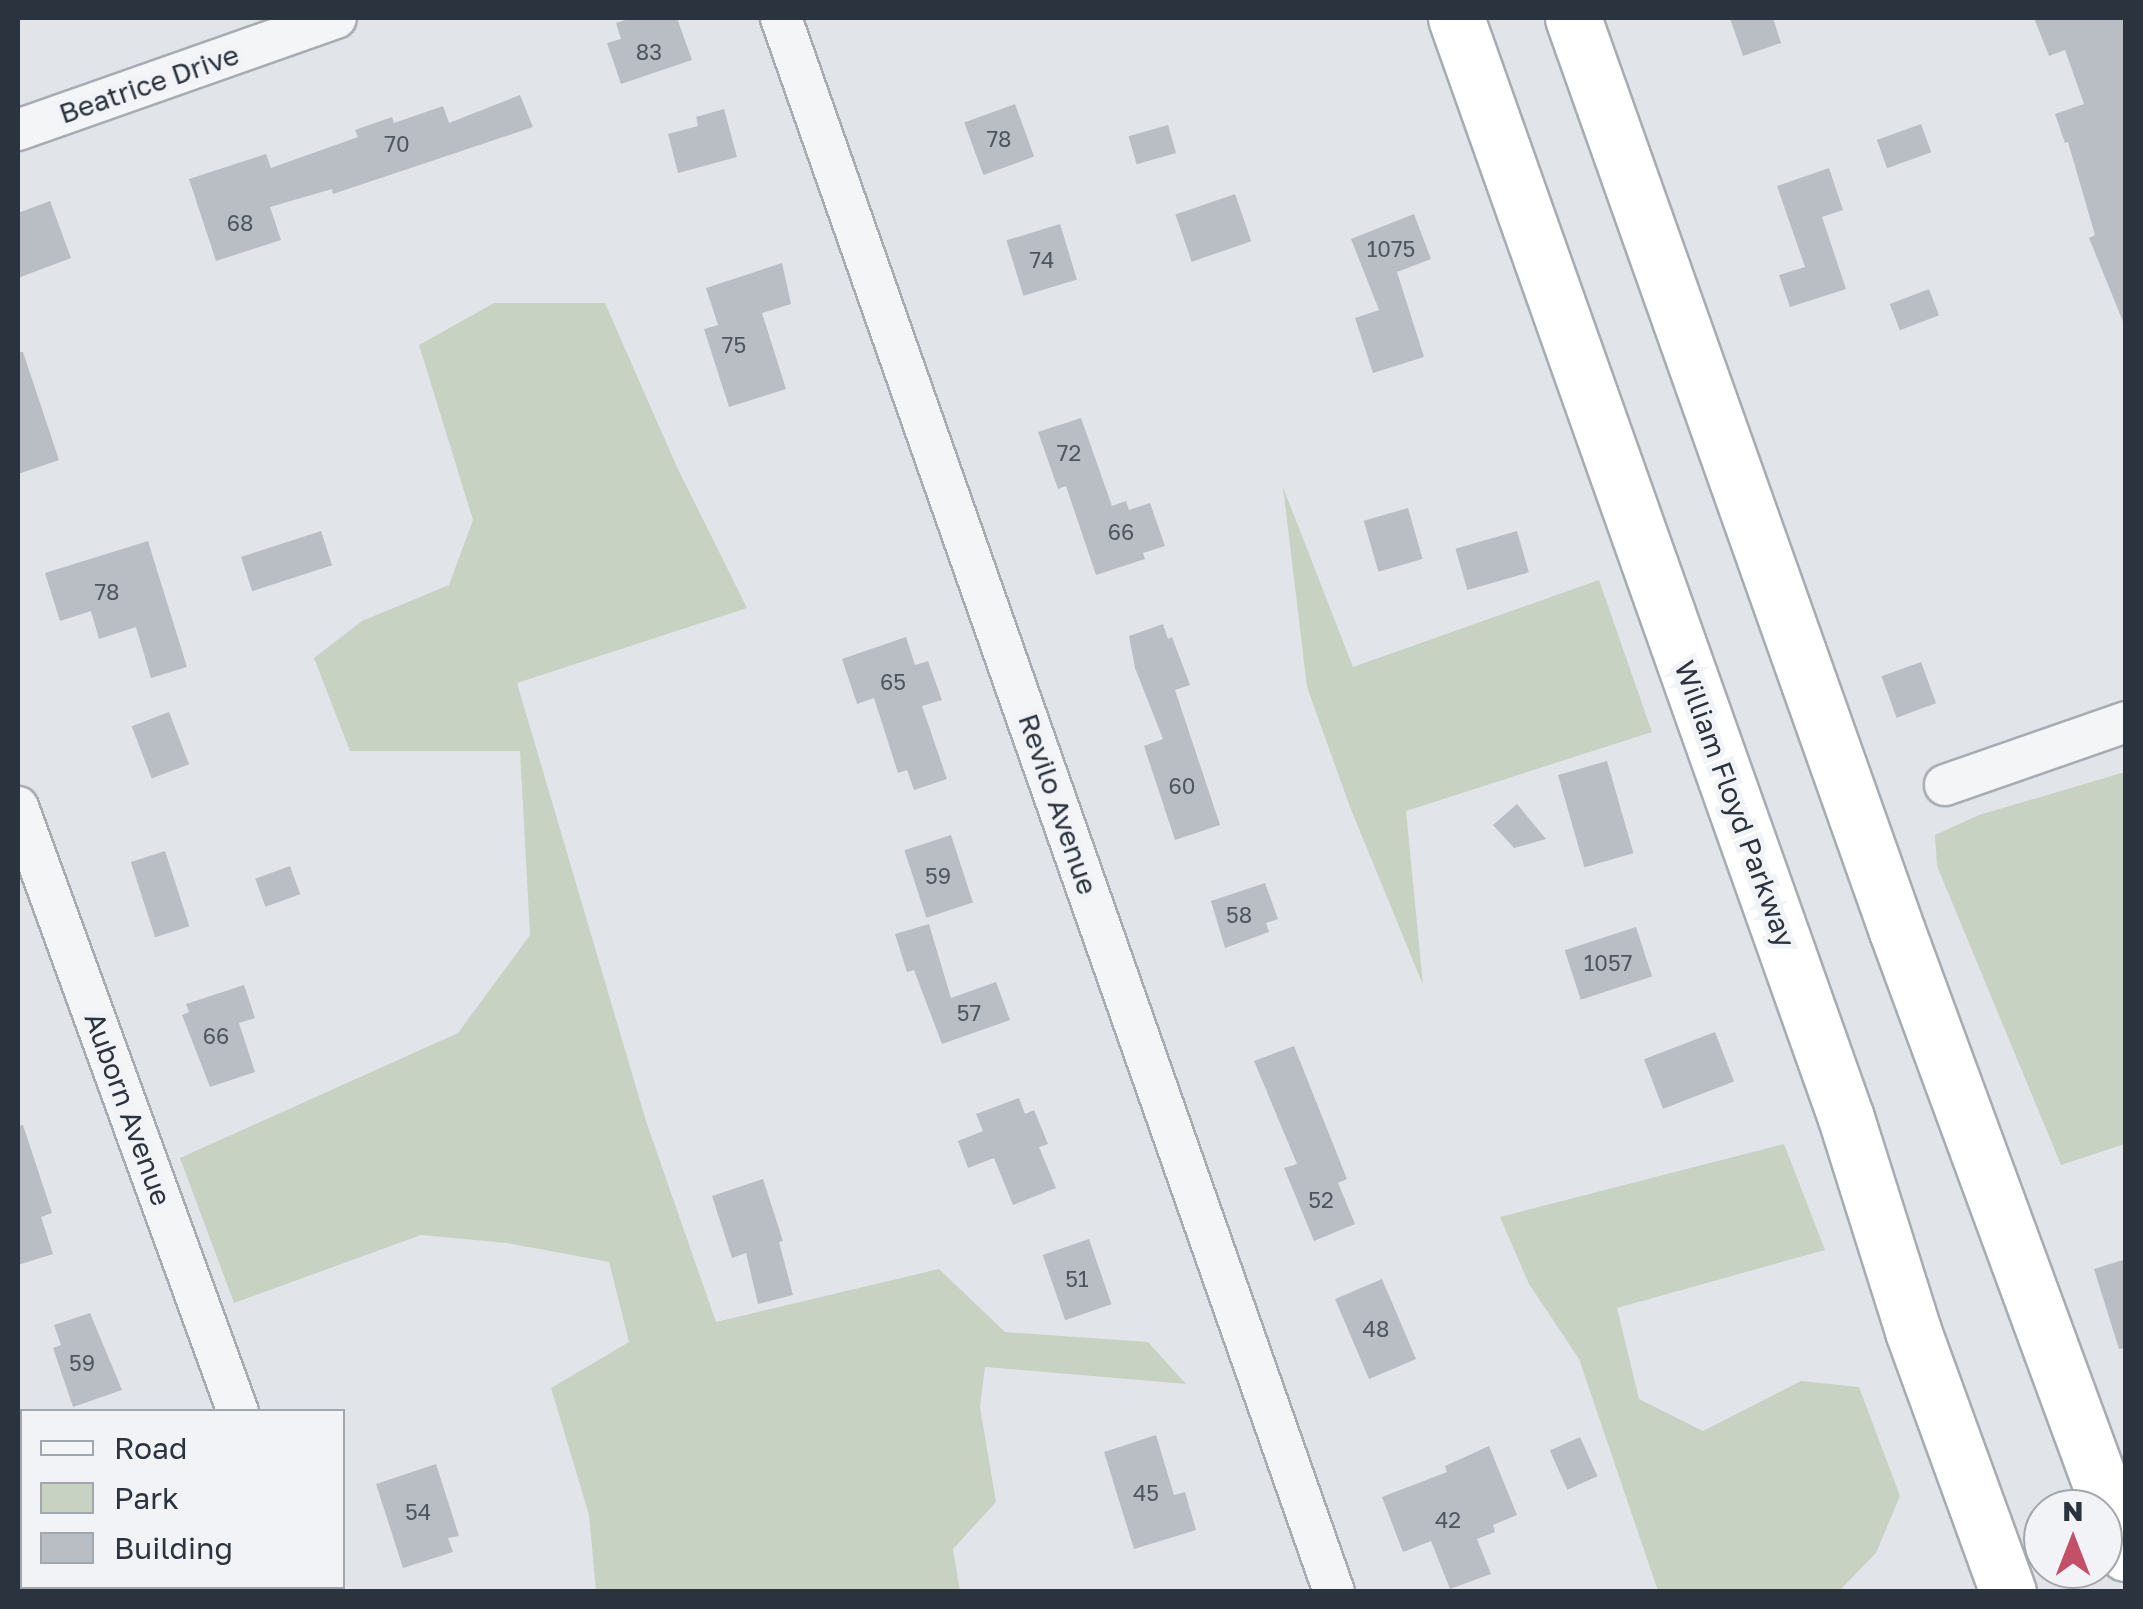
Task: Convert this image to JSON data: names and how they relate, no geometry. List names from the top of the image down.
{
  "streets": {
    "highway": ["William Floyd Parkway"],
    "street": ["Beatrice Drive", "Revilo Avenue", "Auborn Avenue"]
  },
  "house_numbers": [
    "83",
    "78",
    "70",
    "68",
    "1075",
    "74",
    "75",
    "72",
    "66",
    "78",
    "65",
    "60",
    "59",
    "58",
    "1057",
    "57",
    "66",
    "52",
    "51",
    "48",
    "59",
    "45",
    "54",
    "42"
  ],
  "legend": ["Road", "Park", "Building"],
  "north": "top"
}
